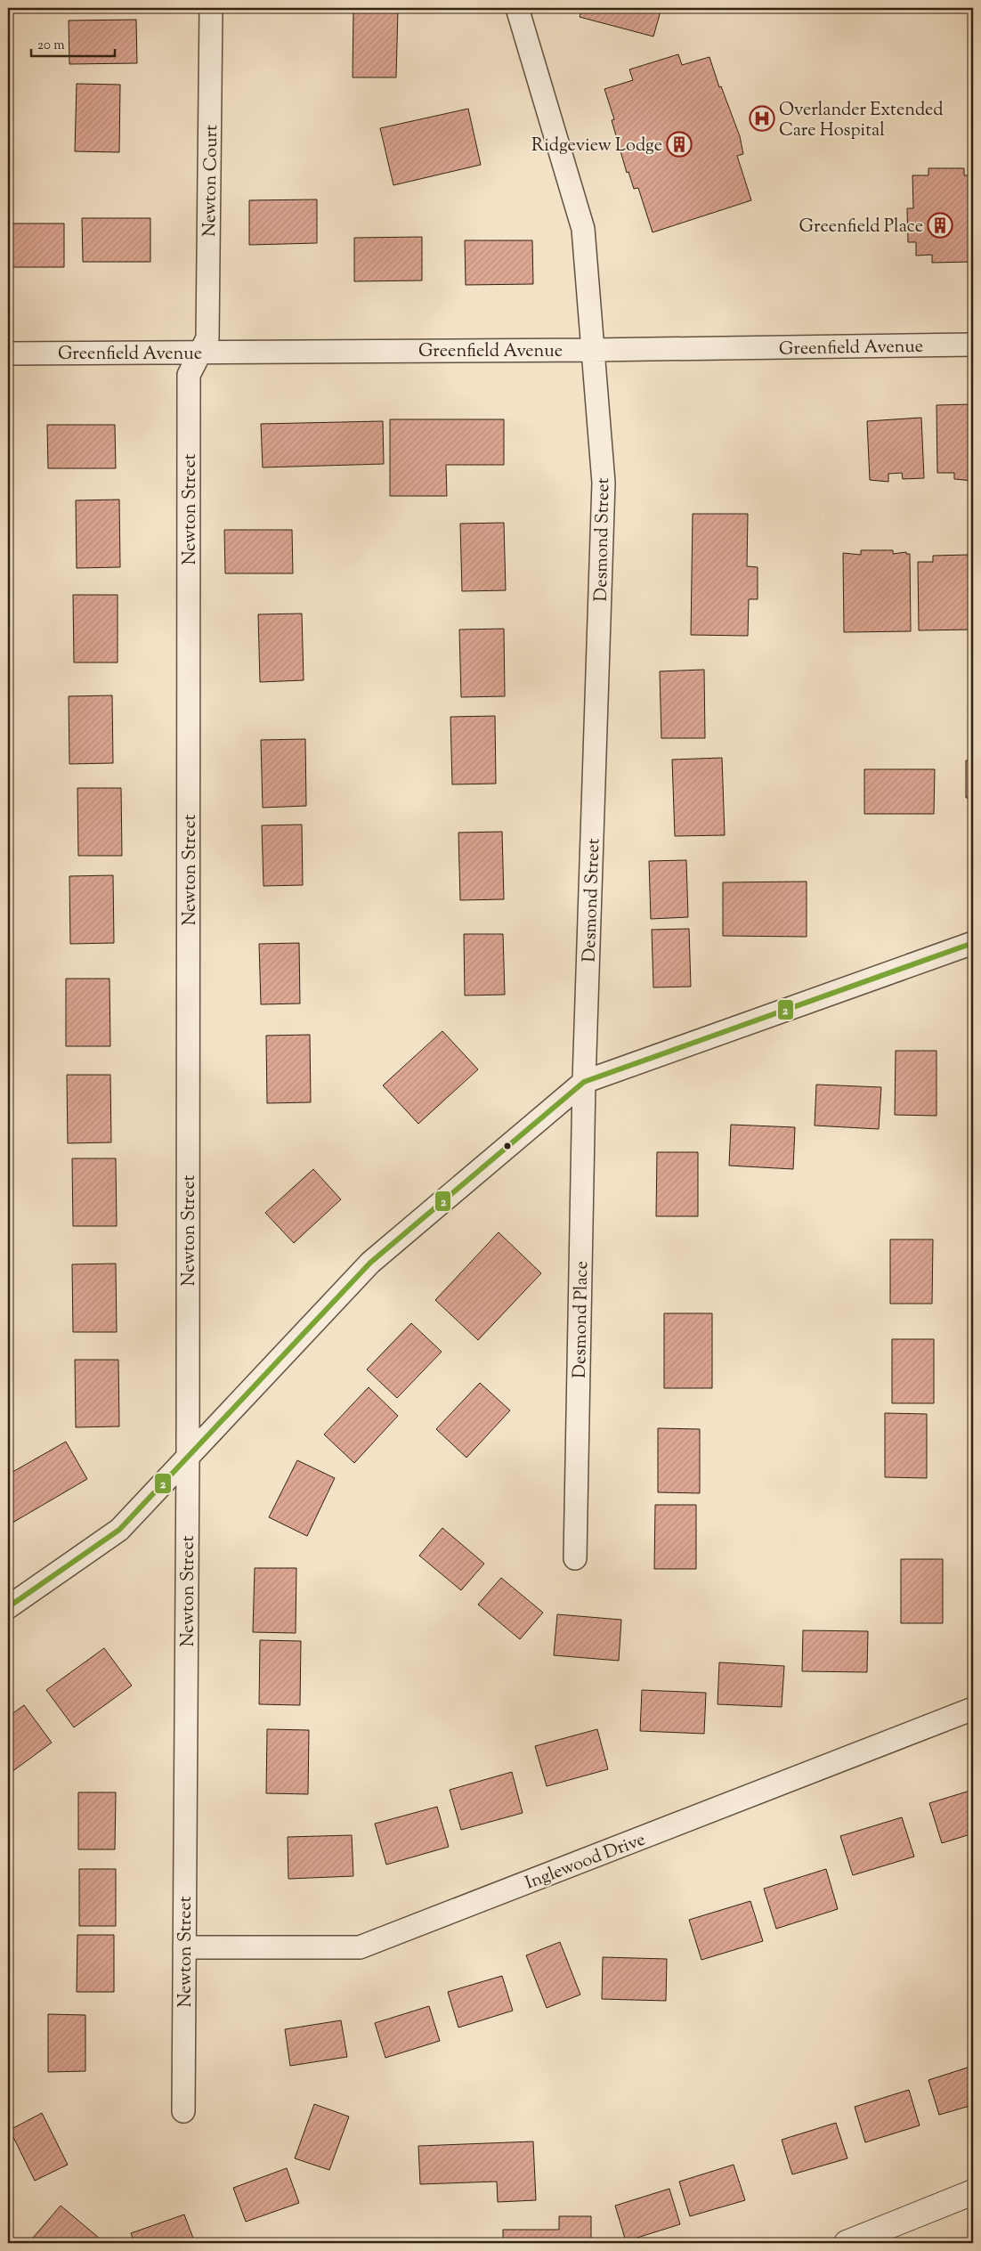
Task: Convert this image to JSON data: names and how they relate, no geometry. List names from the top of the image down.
{
  "streets": {
    "street": [
      "Newton Court",
      "Greenfield Avenue",
      "Newton Street",
      "Desmond Street",
      "Desmond Place",
      "Inglewood Drive"
    ]
  },
  "crossings": [
    ["Newton Court", "Greenfield Avenue"],
    ["Newton Court", "Newton Street"],
    ["Greenfield Avenue", "Newton Street"],
    ["Greenfield Avenue", "Desmond Street"],
    ["Newton Street", "Inglewood Drive"],
    ["Desmond Street", "Desmond Place"]
  ],
  "places": {
    "hospital": ["Overlander Extended Care Hospital"],
    "building": ["Ridgeview Lodge", "Greenfield Place"]
  },
  "lines": ["transit line 2"],
  "scale_bar": "20 m"
}
